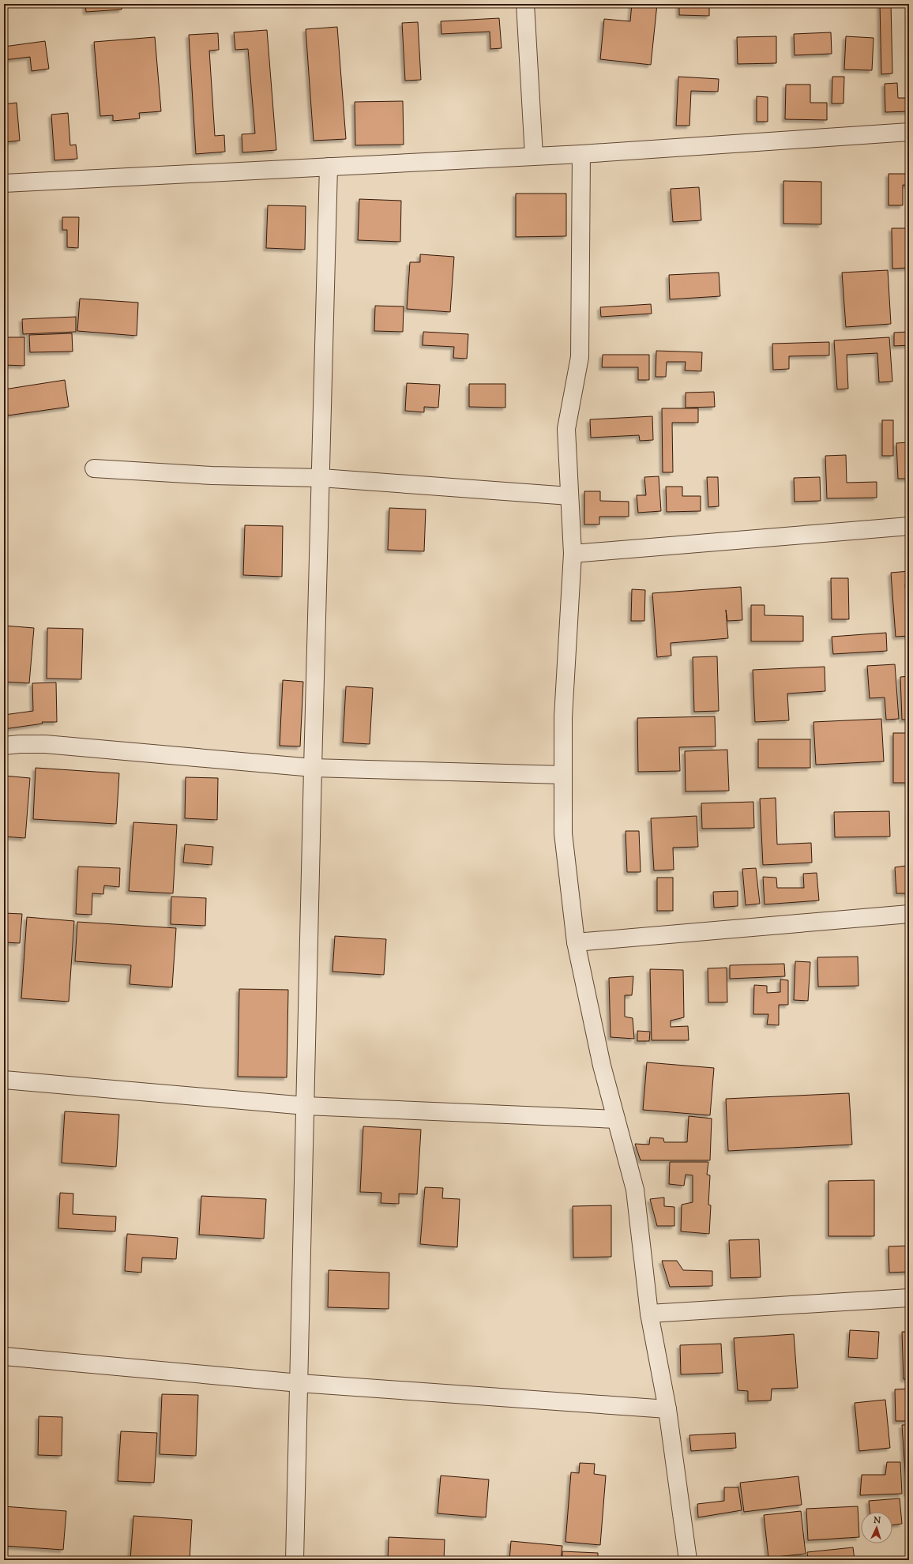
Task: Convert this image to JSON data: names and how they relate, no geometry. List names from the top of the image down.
{
  "north": "top"
}
